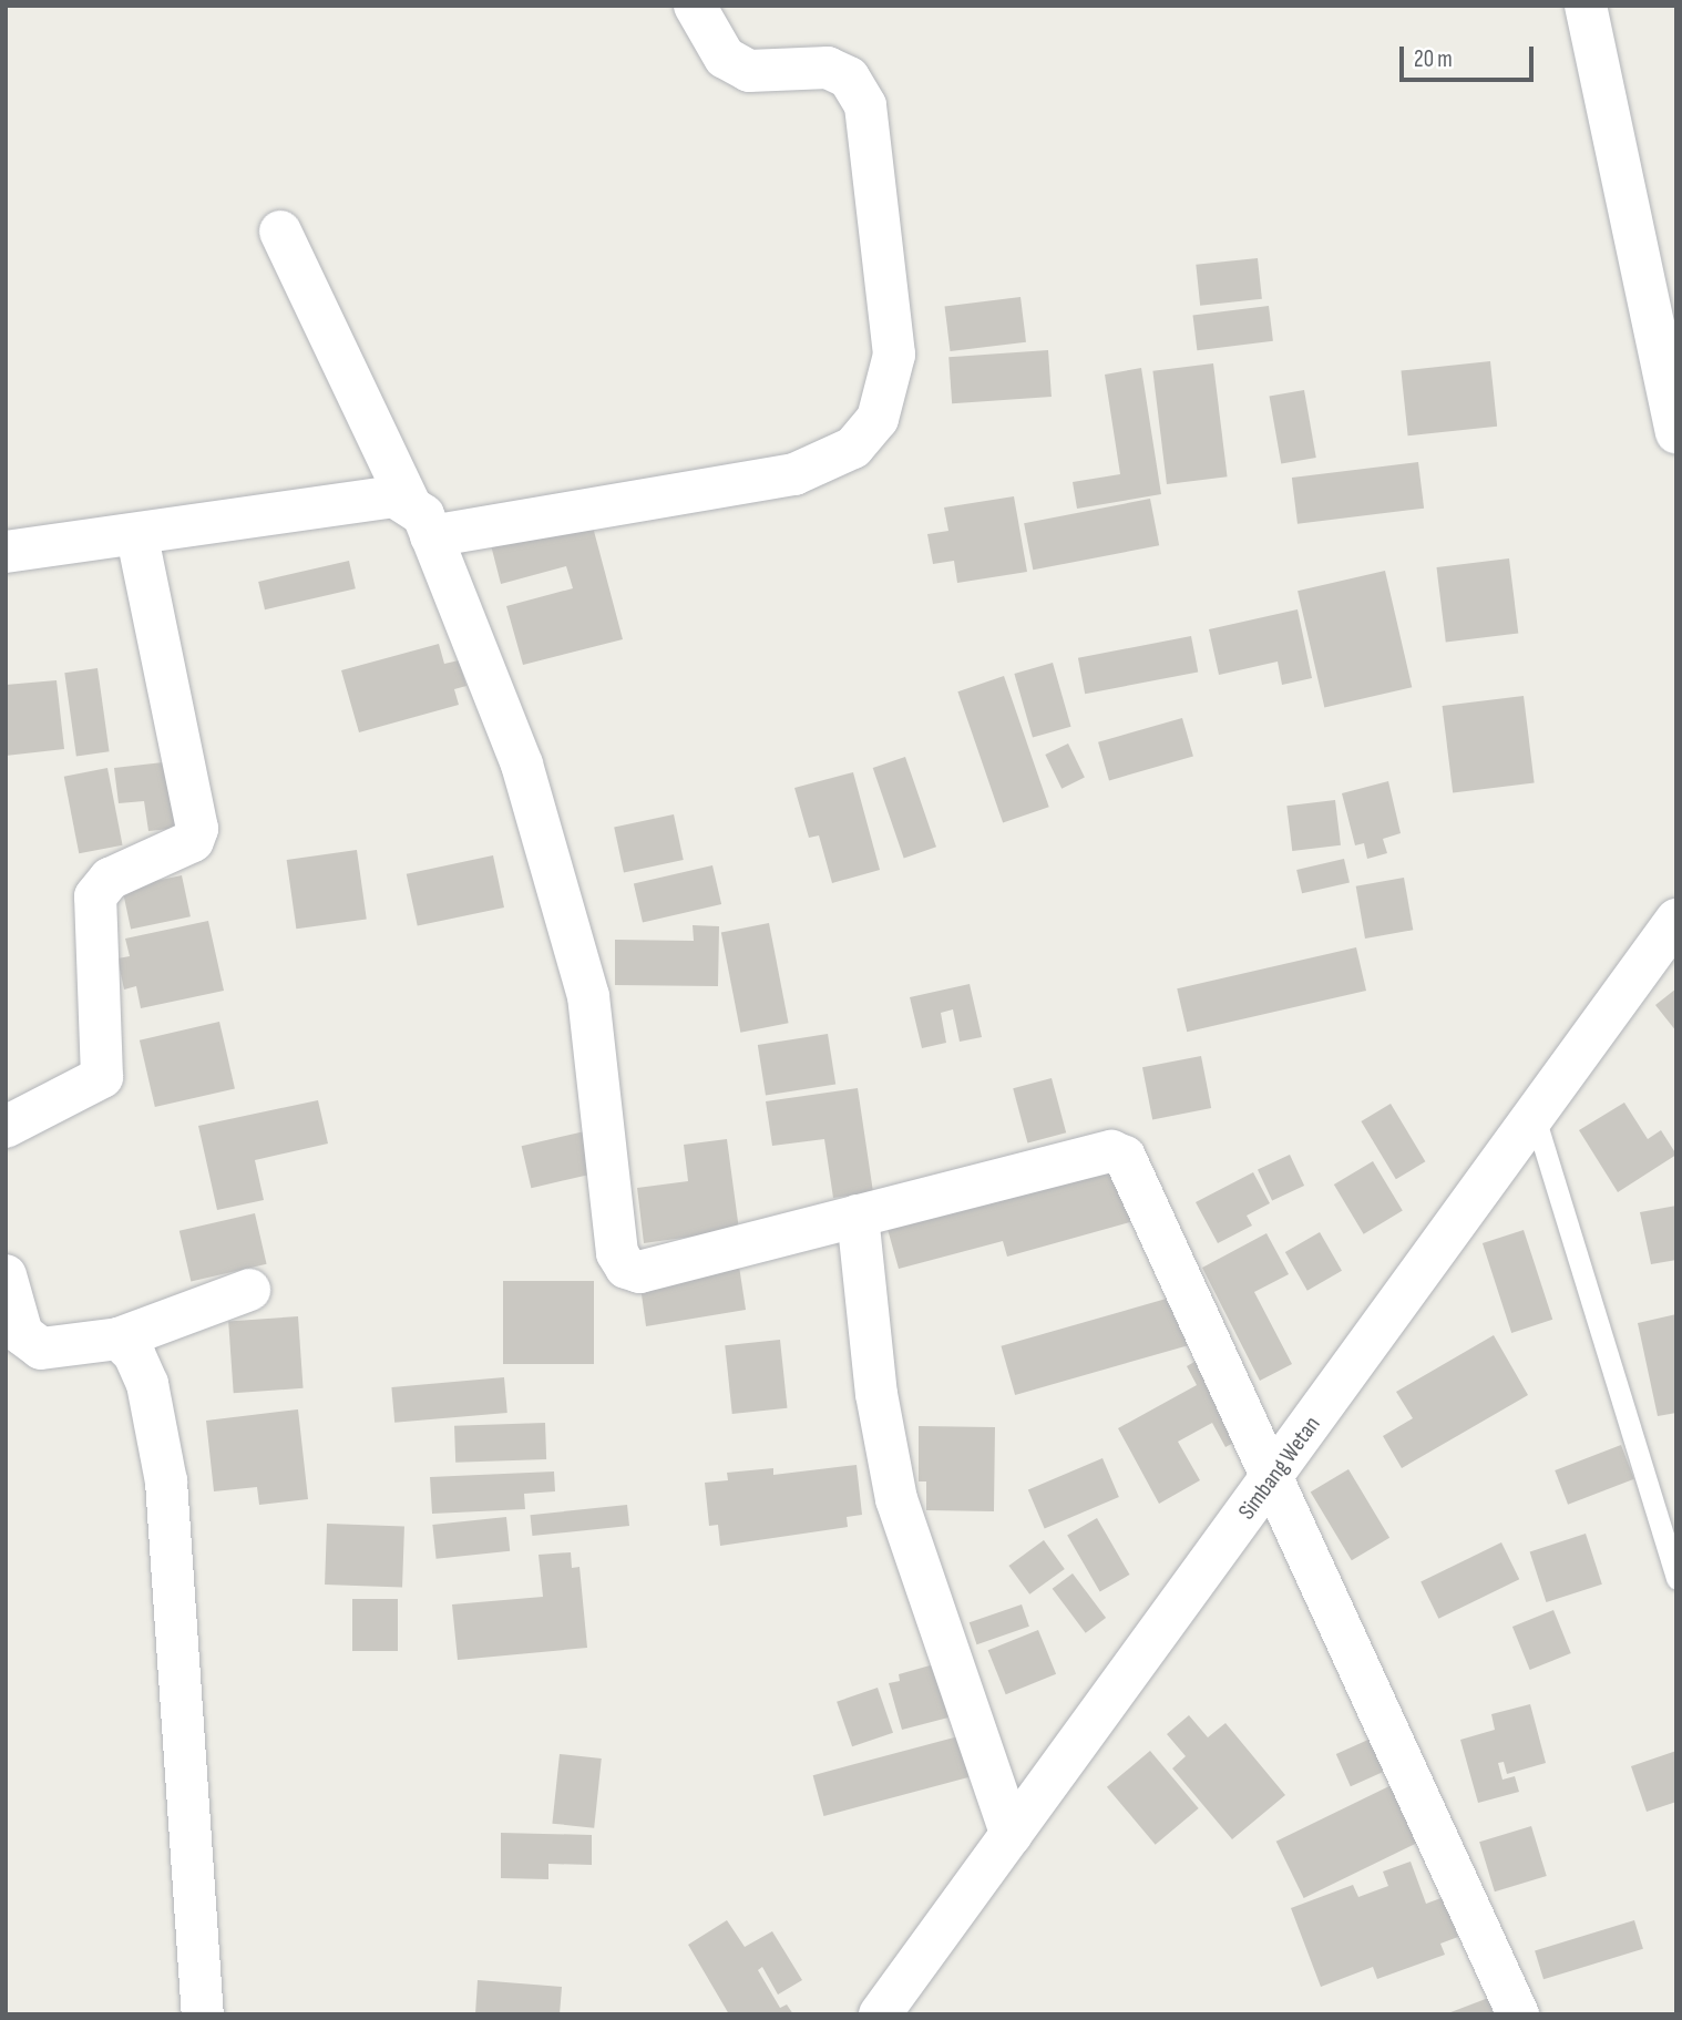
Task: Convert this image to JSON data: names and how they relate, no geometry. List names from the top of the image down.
{
  "streets": {
    "street": ["Simbang Wetan"]
  },
  "scale_bar": "20 m"
}
